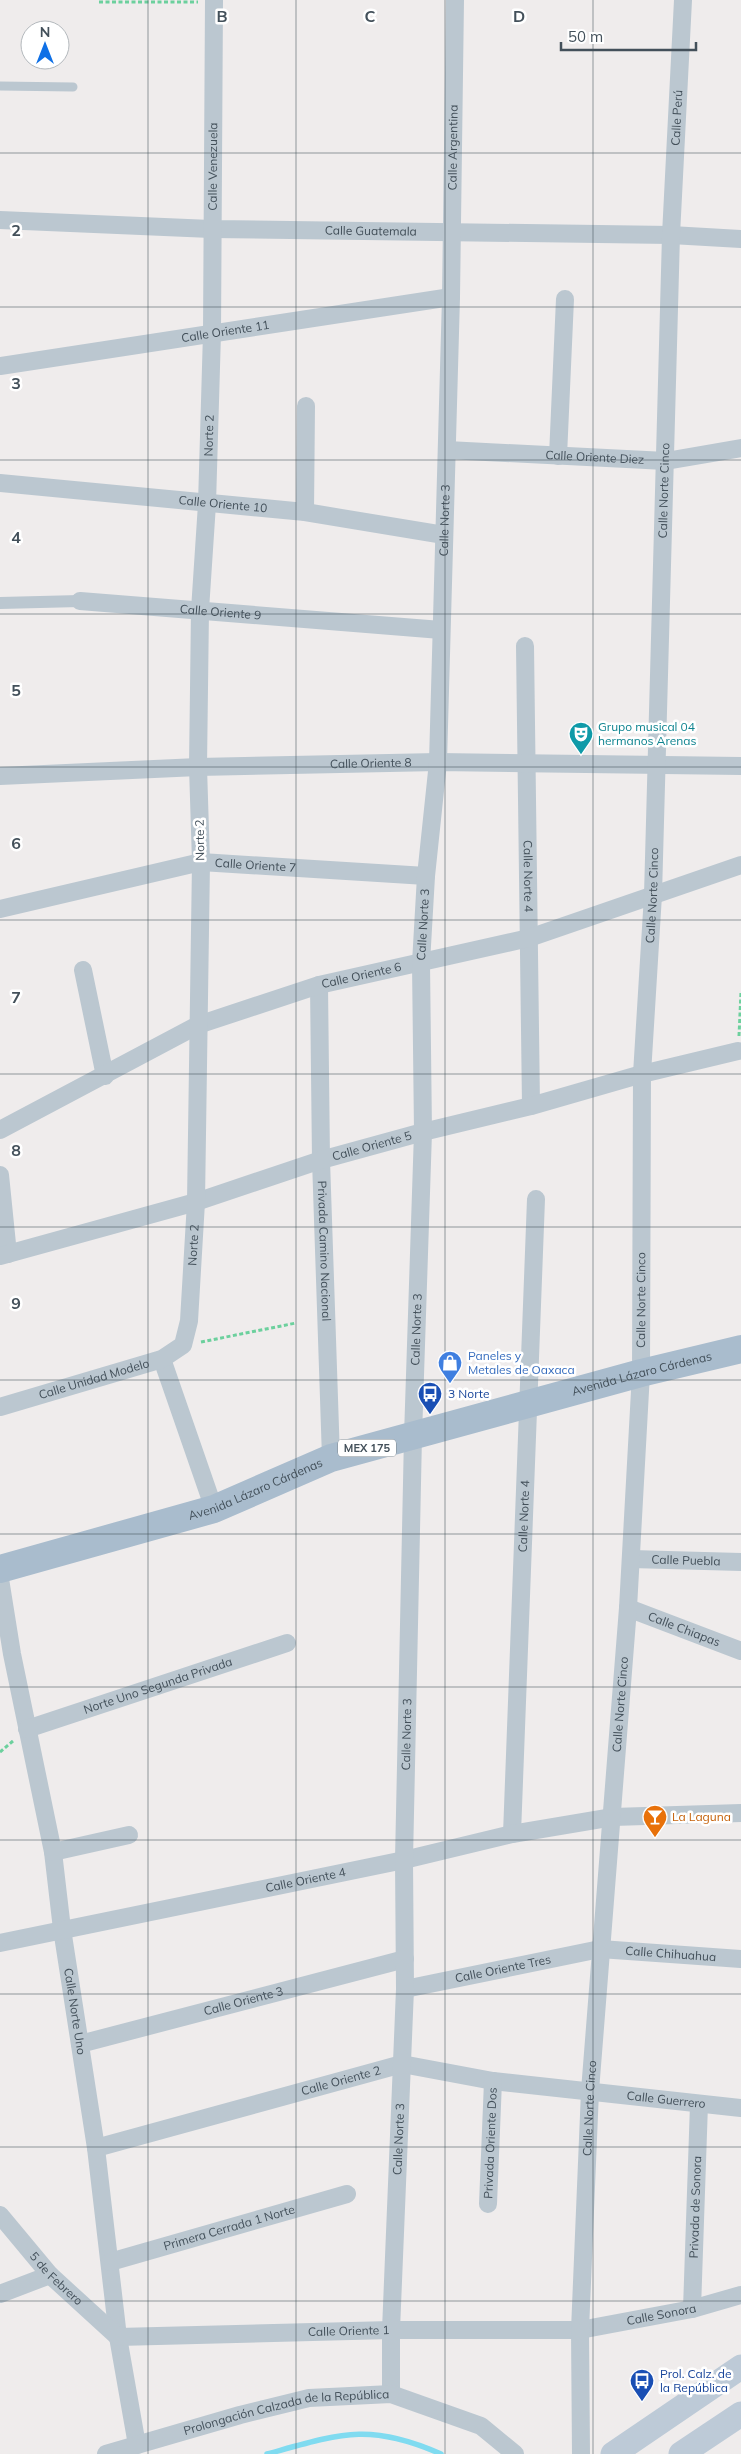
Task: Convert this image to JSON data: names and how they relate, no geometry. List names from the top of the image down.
{
  "streets": {
    "main road": ["Avenida Lázaro Cárdenas", "MEX 175"],
    "street": [
      "Calle Perú",
      "Calle Argentina",
      "Calle Venezuela",
      "Calle Guatemala",
      "Calle Oriente 11",
      "Norte 2",
      "Calle Oriente Diez",
      "Calle Norte Cinco",
      "Calle Oriente 10",
      "Calle Norte 3",
      "Calle Oriente 9",
      "Calle Oriente 8",
      "Calle Oriente 7",
      "Calle Norte 4",
      "Calle Oriente 6",
      "Calle Oriente 5",
      "Privada Camino Nacional",
      "Calle Unidad Modelo",
      "Calle Puebla",
      "Calle Chiapas",
      "Norte Uno Segunda Privada",
      "Calle Oriente 4",
      "Calle Chihuahua",
      "Calle Oriente Tres",
      "Calle Oriente 3",
      "Calle Norte Uno",
      "Calle Oriente 2",
      "Calle Guerrero",
      "Privada Oriente Dos",
      "Privada de Sonora",
      "Primera Cerrada 1 Norte",
      "5 de Febrero",
      "Calle Sonora",
      "Calle Oriente 1",
      "Prolongación Calzada de la República"
    ]
  },
  "crossings": [
    ["Calle Perú", "Calle Guatemala"],
    ["Calle Perú", "Calle Norte Cinco"],
    ["Calle Argentina", "Calle Guatemala"],
    ["Calle Argentina", "Calle Oriente 11"],
    ["Calle Argentina", "Calle Norte 3"],
    ["Calle Venezuela", "Calle Guatemala"],
    ["Calle Venezuela", "Calle Oriente 11"],
    ["Calle Venezuela", "Norte 2"],
    ["Calle Guatemala", "Calle Norte Cinco"],
    ["Calle Oriente 11", "Norte 2"],
    ["Calle Oriente 11", "Calle Norte 3"],
    ["Norte 2", "Calle Oriente 10"],
    ["Norte 2", "Calle Oriente 9"],
    ["Norte 2", "Calle Oriente 8"],
    ["Norte 2", "Calle Oriente 7"],
    ["Norte 2", "Calle Oriente 6"],
    ["Norte 2", "Calle Oriente 5"],
    ["Norte 2", "Calle Unidad Modelo"],
    ["Calle Oriente Diez", "Calle Norte Cinco"],
    ["Calle Oriente Diez", "Calle Norte 3"],
    ["Calle Norte Cinco", "Calle Oriente 8"],
    ["Calle Norte Cinco", "Calle Oriente 6"],
    ["Calle Norte Cinco", "Calle Oriente 5"],
    ["Calle Norte Cinco", "Avenida Lázaro Cárdenas"],
    ["Calle Norte Cinco", "Calle Puebla"],
    ["Calle Norte Cinco", "Calle Chiapas"],
    ["Calle Norte Cinco", "Calle Oriente 4"],
    ["Calle Norte Cinco", "Calle Chihuahua"],
    ["Calle Norte Cinco", "Calle Oriente Tres"],
    ["Calle Norte Cinco", "Calle Oriente 2"],
    ["Calle Norte Cinco", "Calle Guerrero"],
    ["Calle Norte Cinco", "Calle Sonora"],
    ["Calle Norte Cinco", "Calle Oriente 1"],
    ["Calle Oriente 10", "Calle Norte 3"],
    ["Calle Norte 3", "Calle Oriente 9"],
    ["Calle Norte 3", "Calle Oriente 8"],
    ["Calle Norte 3", "Calle Oriente 7"],
    ["Calle Norte 3", "Calle Oriente 6"],
    ["Calle Norte 3", "Calle Oriente 5"],
    ["Calle Norte 3", "Avenida Lázaro Cárdenas"],
    ["Calle Norte 3", "Calle Oriente 4"],
    ["Calle Norte 3", "Calle Oriente Tres"],
    ["Calle Norte 3", "Calle Oriente 3"],
    ["Calle Norte 3", "Calle Oriente 2"],
    ["Calle Norte 3", "Calle Oriente 1"],
    ["Calle Norte 3", "Prolongación Calzada de la República"],
    ["Calle Oriente 8", "Calle Norte 4"],
    ["Calle Norte 4", "Calle Oriente 6"],
    ["Calle Norte 4", "Calle Oriente 5"],
    ["Calle Norte 4", "Avenida Lázaro Cárdenas"],
    ["Calle Norte 4", "Calle Oriente 4"],
    ["Calle Oriente 6", "Privada Camino Nacional"],
    ["Calle Oriente 5", "Privada Camino Nacional"],
    ["Privada Camino Nacional", "Avenida Lázaro Cárdenas"],
    ["Norte Uno Segunda Privada", "Calle Norte Uno"],
    ["Calle Oriente 4", "Calle Norte Uno"],
    ["Calle Chihuahua", "Calle Oriente Tres"],
    ["Calle Oriente 3", "Calle Norte Uno"],
    ["Calle Norte Uno", "Calle Oriente 2"],
    ["Calle Norte Uno", "Primera Cerrada 1 Norte"],
    ["Calle Norte Uno", "5 de Febrero"],
    ["Calle Norte Uno", "Calle Oriente 1"],
    ["Calle Norte Uno", "Prolongación Calzada de la República"],
    ["Calle Oriente 2", "Calle Guerrero"],
    ["Calle Oriente 2", "Privada Oriente Dos"],
    ["Calle Guerrero", "Privada de Sonora"],
    ["Privada de Sonora", "Calle Sonora"],
    ["5 de Febrero", "Calle Oriente 1"],
    ["Calle Sonora", "Calle Oriente 1"]
  ],
  "places": {
    "theatre": ["Grupo musical 04 hermanos Arenas"],
    "shop": ["Paneles y Metales de Oaxaca"],
    "bus stop": ["3 Norte", "Prol. Calz. de la República"],
    "bar": ["La Laguna"]
  },
  "scale_bar": "50 m",
  "north": "top",
  "grid": {
    "columns": ["B", "C", "D"],
    "rows": [
      "2",
      "3",
      "4",
      "5",
      "6",
      "7",
      "8",
      "9"
    ]
  }
}
